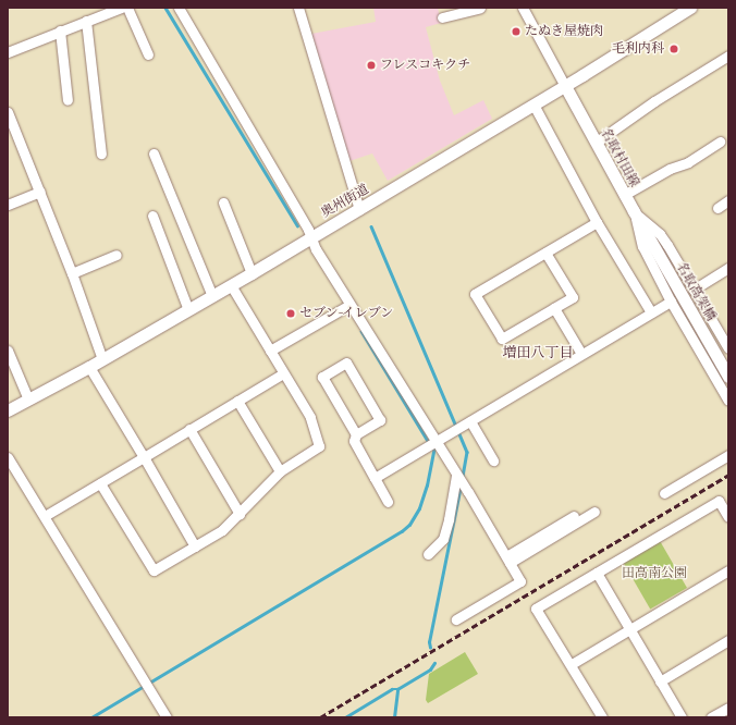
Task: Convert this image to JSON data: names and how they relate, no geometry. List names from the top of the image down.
{
  "streets": {
    "main road": ["名取村田線", "奥州街道", "名取高架橋"]
  },
  "crossings": [
    ["名取村田線", "奥州街道"],
    ["名取村田線", "名取高架橋"]
  ],
  "districts": ["増田八丁目"],
  "parks": ["田高南公園"],
  "places": [
    "たぬき屋焼肉",
    "毛利内科",
    "フレスコキクチ",
    "セブン-イレブン"
  ]
}
